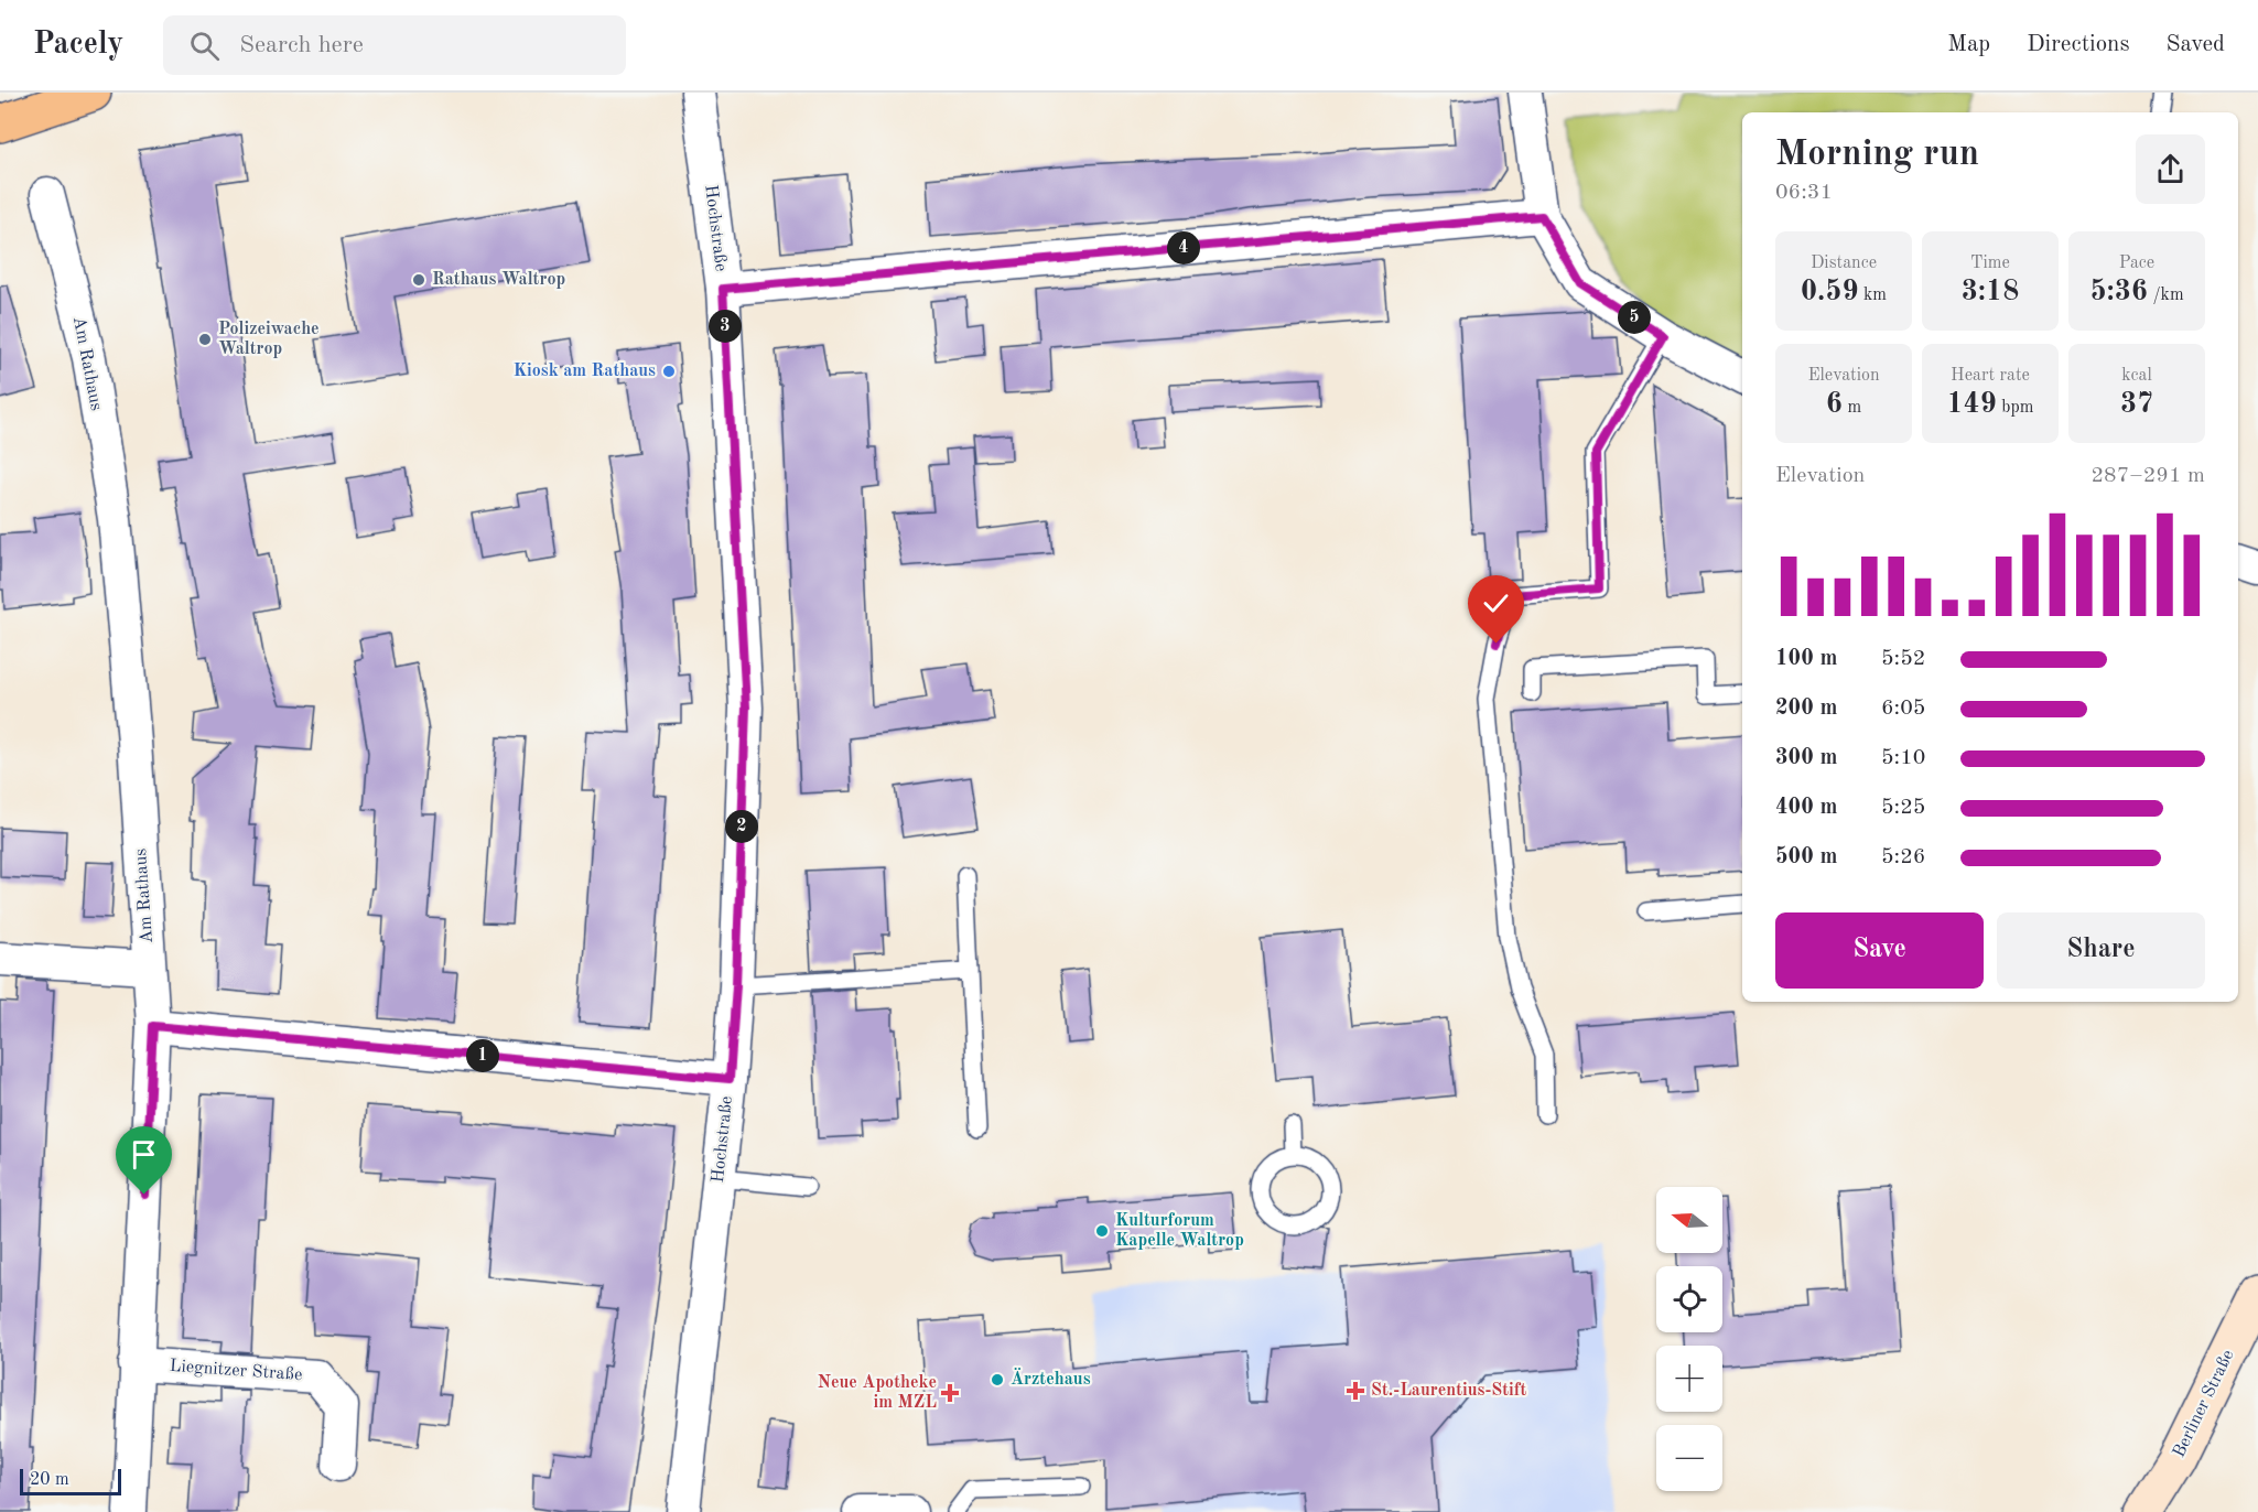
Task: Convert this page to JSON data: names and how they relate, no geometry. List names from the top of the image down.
{
  "streets": {
    "main road": ["Berliner Straße"],
    "street": ["Hochstraße", "Am Rathaus", "Liegnitzer Straße"]
  },
  "places": {
    "other": [
      "Rathaus Waltrop",
      "Polizeiwache Waltrop",
      "Kiosk am Rathaus",
      "Kulturforum Kapelle Waltrop",
      "Ärztehaus"
    ],
    "health": ["St.-Laurentius-Stift", "Neue Apotheke im MZL"]
  },
  "scale_bar": "20 m",
  "north": "left",
  "page": {
    "header": "Pacely",
    "search": "Search here",
    "nav": ["Map", "Directions", "Saved"],
    "heading": ["Morning run", "06:31"],
    "stats": [
      ["Distance", "0.59 km"],
      ["Time", "3:18"],
      ["Pace", "5:36 /km"],
      ["Elevation", "6 m"],
      ["Heart rate", "149 bpm"],
      ["kcal", "37"]
    ],
    "pins": [
      "4",
      "5",
      "3",
      "2",
      "1"
    ],
    "chart": ["Elevation", "287–291 m"],
    "list": [
      {
        "name": "100 m",
        "note": "5:52"
      },
      {
        "name": "200 m",
        "note": "6:05"
      },
      {
        "name": "300 m",
        "note": "5:10"
      },
      {
        "name": "400 m",
        "note": "5:25"
      },
      {
        "name": "500 m",
        "note": "5:26"
      }
    ],
    "buttons": ["Save", "Share"],
    "map_buttons": ["+", "−"],
    "scale": "20 m"
  }
}
